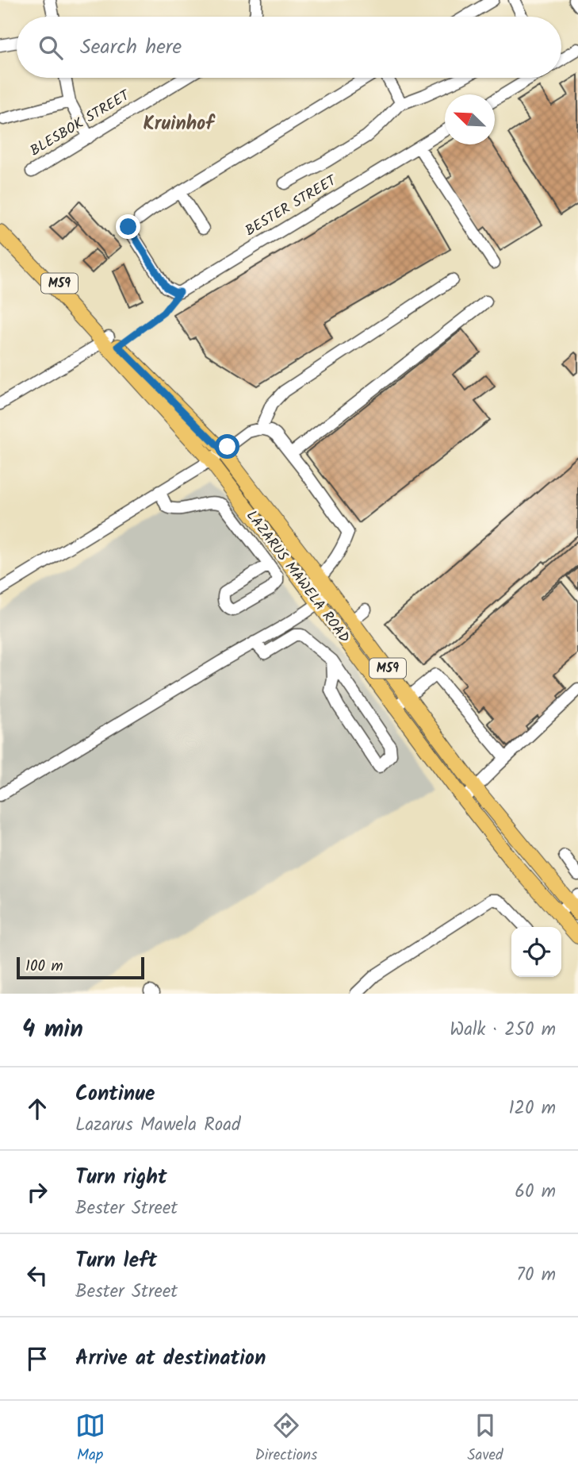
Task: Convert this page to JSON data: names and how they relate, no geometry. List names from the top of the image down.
{
  "streets": {
    "main road": ["M59", "LAZARUS MAWELA ROAD"],
    "street": ["BLESBOK STREET", "BESTER STREET"]
  },
  "districts": ["Kruinhof"],
  "scale_bar": "100 m",
  "north": "top left",
  "page": {
    "search": "Search here",
    "scale": "100 m",
    "heading": ["4 min", "Walk · 250 m"],
    "list": [
      ["Continue", "Lazarus Mawela Road", "120 m"],
      ["Turn right", "Bester Street", "60 m"],
      ["Turn left", "Bester Street", "70 m"],
      "Arrive at destination"
    ],
    "nav": ["Map", "Directions", "Saved"]
  }
}
